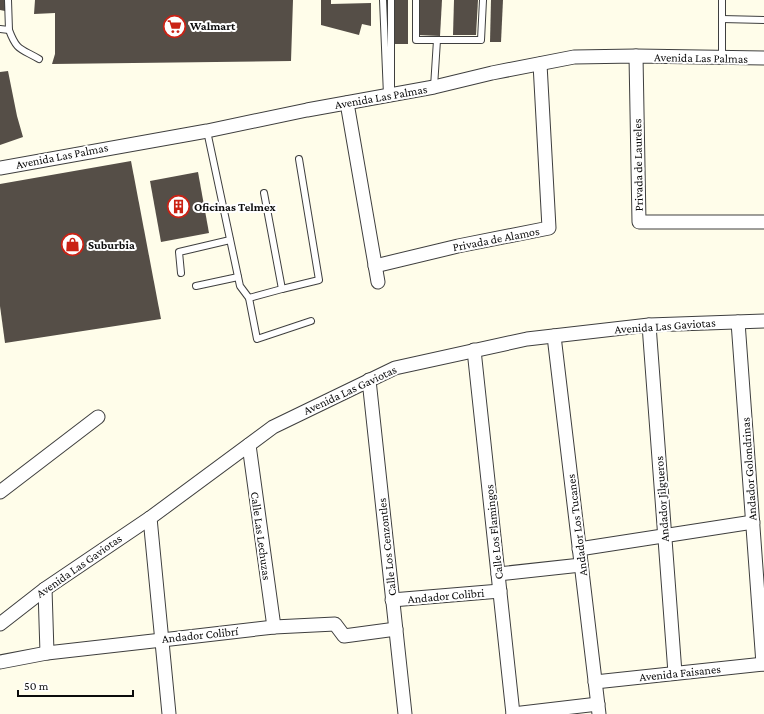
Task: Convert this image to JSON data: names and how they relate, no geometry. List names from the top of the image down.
{
  "streets": {
    "street": [
      "Avenida Las Palmas",
      "Privada de Laureles",
      "Privada de Alamos",
      "Avenida Las Gaviotas",
      "Andador Golondrinas",
      "Andador Jilgueros",
      "Andador Los Tucanes",
      "Calle Los Flamingos",
      "Calle Las Lechuzas",
      "Calle Los Cenzontles",
      "Andador Colibri",
      "Andador Colibrí",
      "Avenida Faisanes"
    ]
  },
  "crossings": [
    ["Avenida Las Palmas", "Privada de Laureles"],
    ["Avenida Las Palmas", "Privada de Alamos"],
    ["Avenida Las Gaviotas", "Andador Golondrinas"],
    ["Avenida Las Gaviotas", "Andador Jilgueros"],
    ["Avenida Las Gaviotas", "Andador Los Tucanes"],
    ["Avenida Las Gaviotas", "Calle Los Flamingos"],
    ["Avenida Las Gaviotas", "Calle Las Lechuzas"],
    ["Avenida Las Gaviotas", "Calle Los Cenzontles"],
    ["Andador Golondrinas", "Avenida Faisanes"],
    ["Andador Jilgueros", "Avenida Faisanes"],
    ["Andador Los Tucanes", "Avenida Faisanes"],
    ["Calle Los Flamingos", "Andador Colibri"],
    ["Calle Las Lechuzas", "Andador Colibrí"],
    ["Calle Los Cenzontles", "Andador Colibri"],
    ["Calle Los Cenzontles", "Andador Colibrí"]
  ],
  "places": {
    "supermarket": ["Walmart"],
    "building": ["Oficinas Telmex"],
    "shop": ["Suburbia"]
  },
  "scale_bar": "50 m"
}
